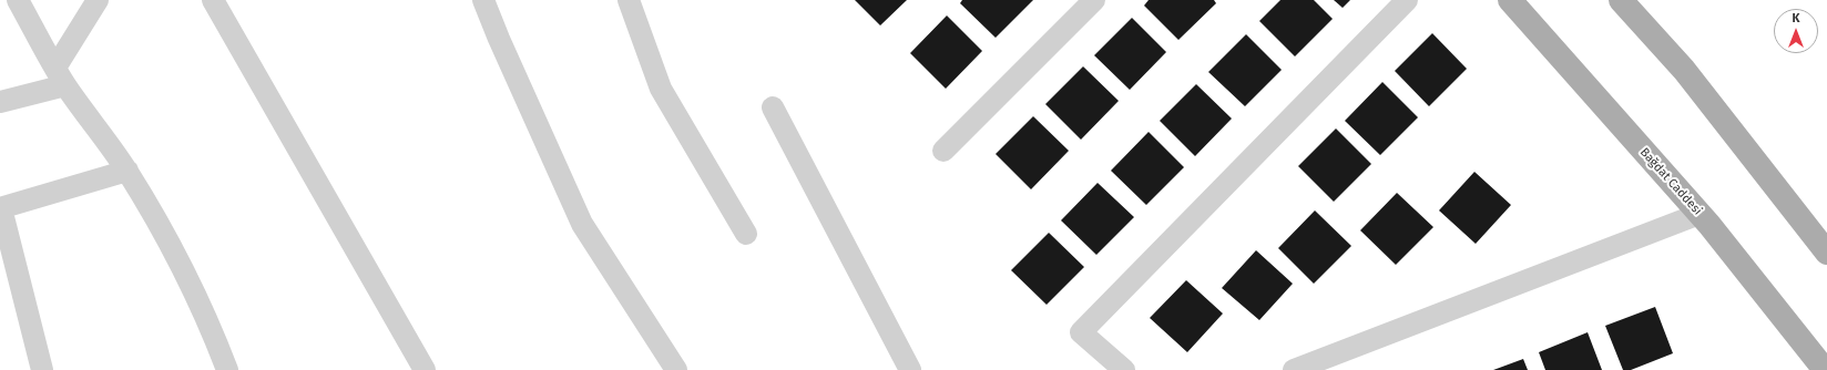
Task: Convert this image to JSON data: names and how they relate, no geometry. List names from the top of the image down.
{
  "streets": {
    "main road": ["Bağdat Caddesi"]
  },
  "north": "top"
}
